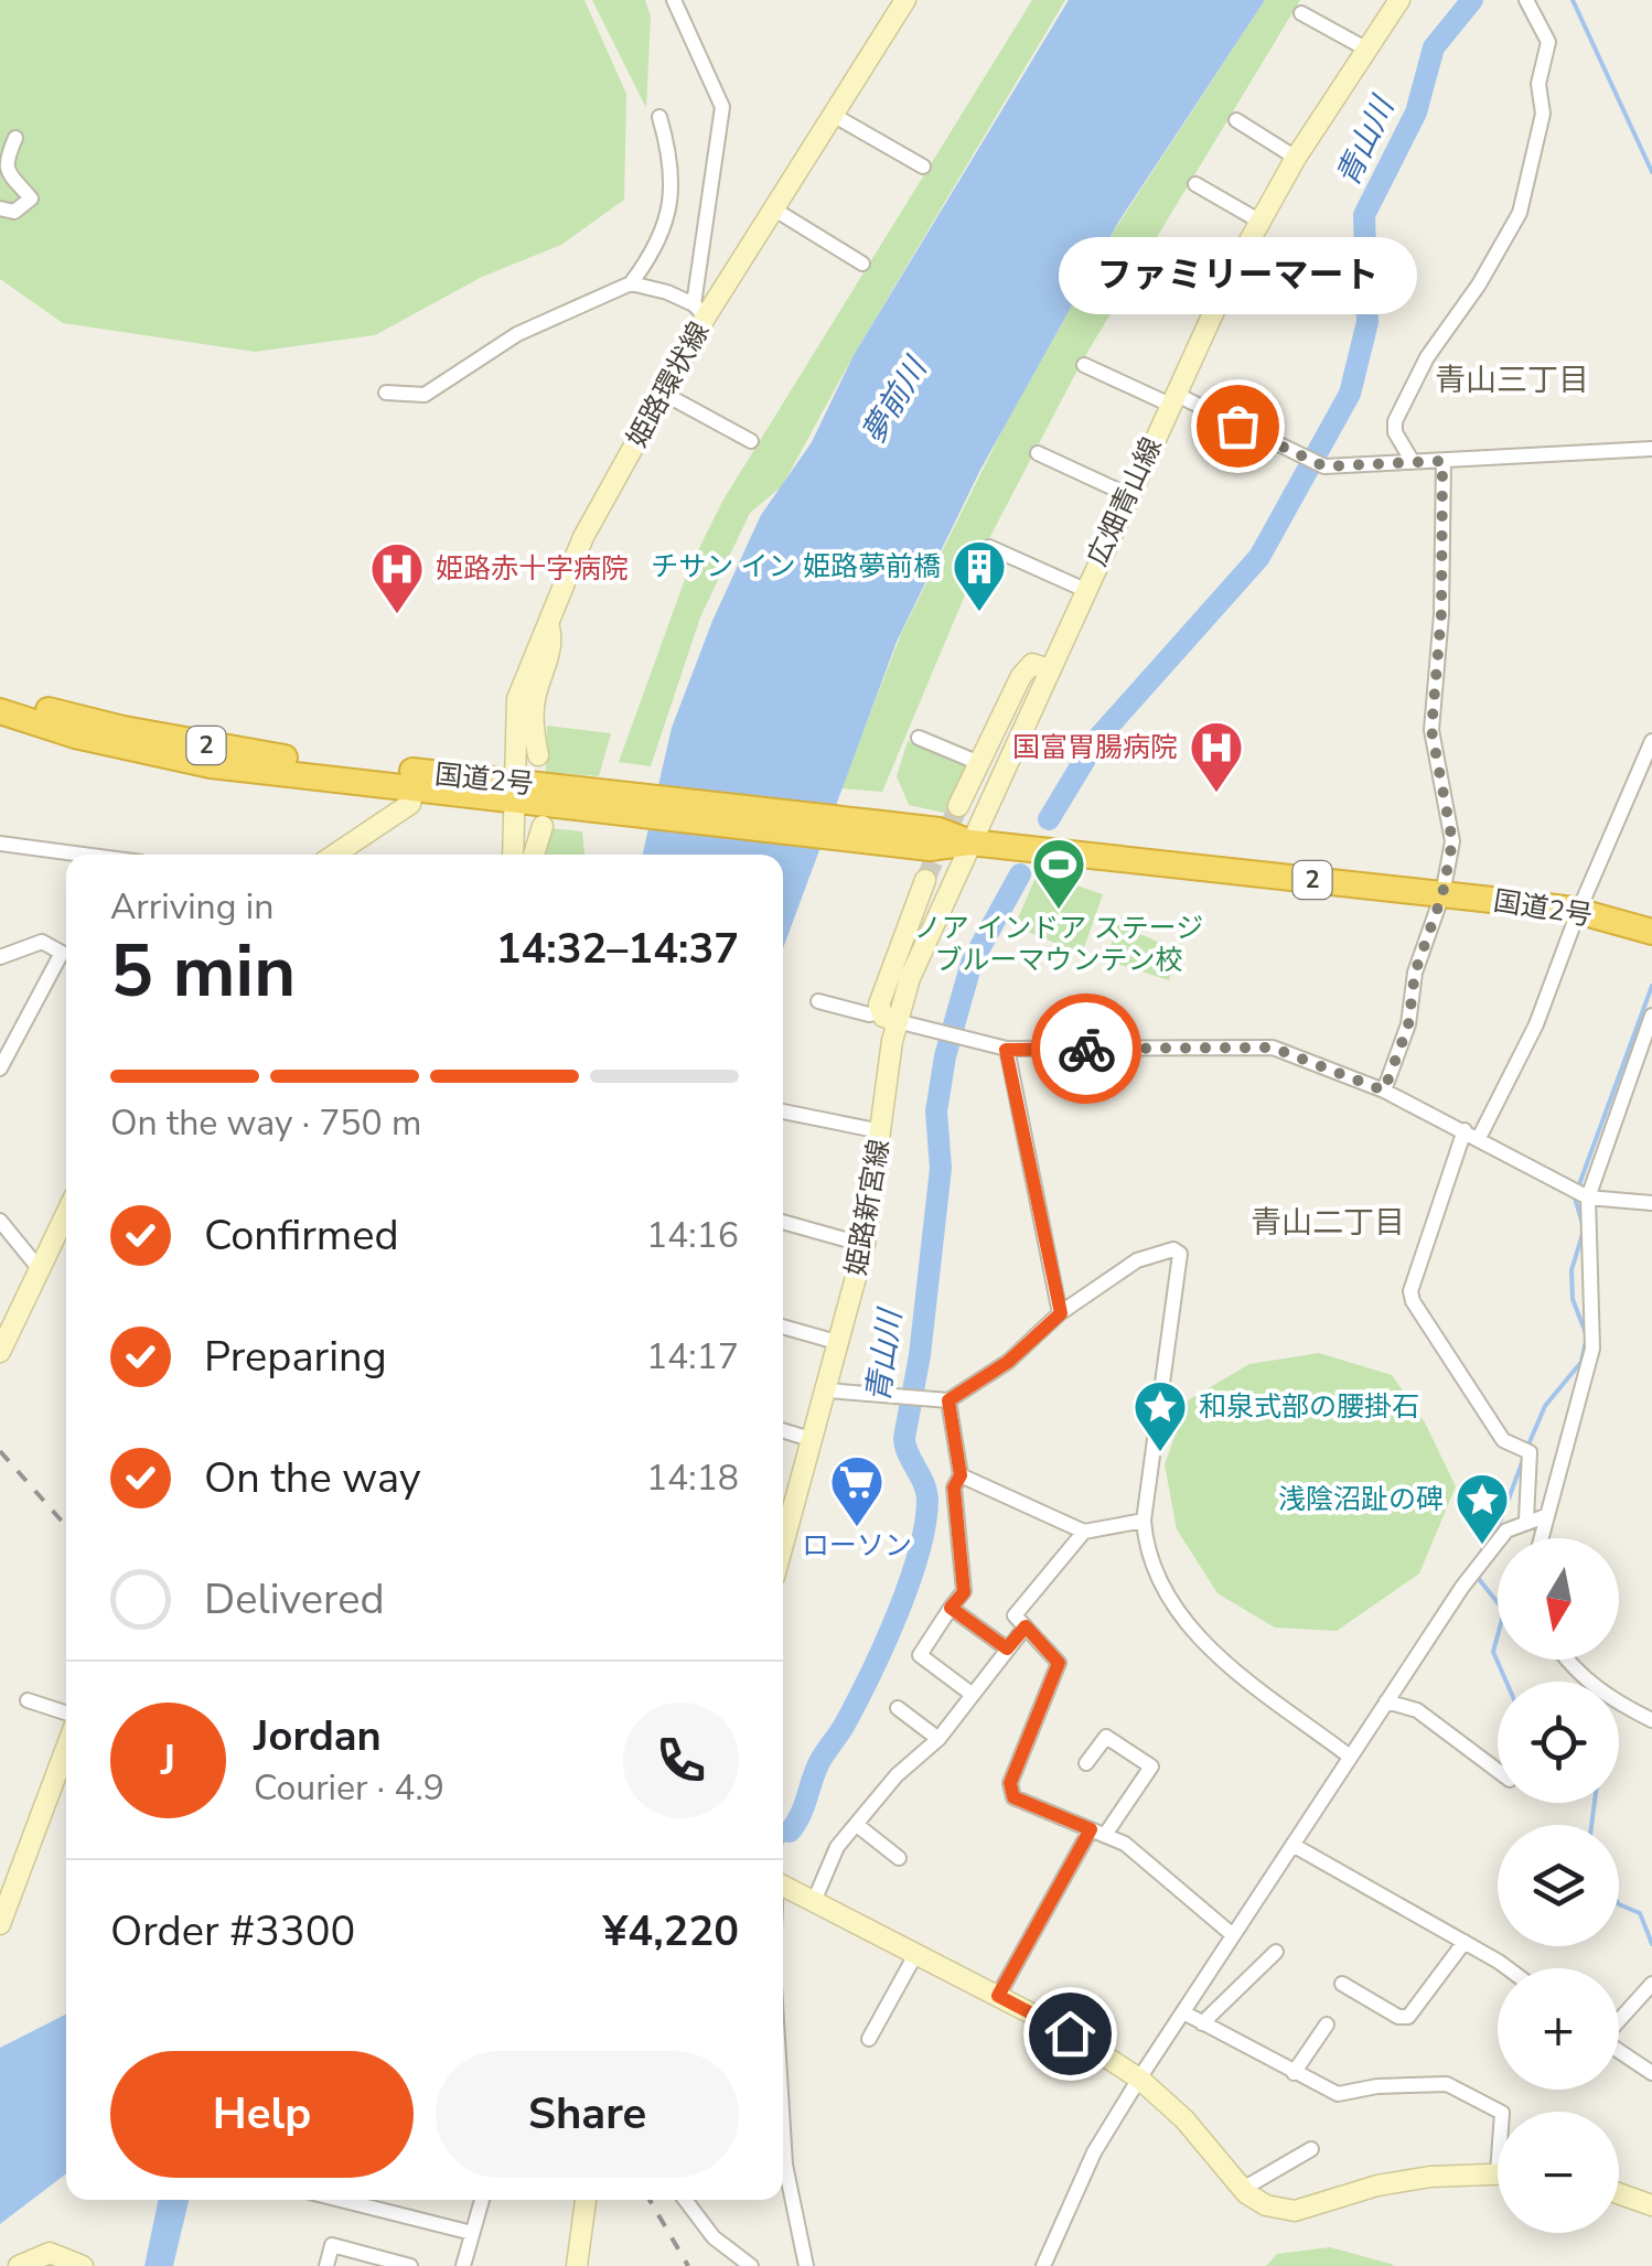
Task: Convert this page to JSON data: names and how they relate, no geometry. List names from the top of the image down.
{
  "streets": {
    "highway": ["2", "国道2号"],
    "main road": ["姫路環状線", "広畑青山線", "姫路新宮線"]
  },
  "crossings": [
    ["姫路環状線", "国道2号"],
    ["広畑青山線", "国道2号"],
    ["広畑青山線", "姫路新宮線"],
    ["国道2号", "姫路新宮線"]
  ],
  "districts": ["青山三丁目", "青山二丁目"],
  "water": ["青山川", "夢前川"],
  "places": {
    "other": ["ファミリーマート"],
    "building": ["チサン イン 姫路夢前橋"],
    "hospital": ["姫路赤十字病院", "国富胃腸病院"],
    "sports": ["ノア インドア ステージ ブルーマウンテン校"],
    "place": ["和泉式部の腰掛石", "浅陰沼趾の碑"],
    "supermarket": ["ローソン"]
  },
  "north": "bottom",
  "page": {
    "bubble": "ファミリーマート",
    "heading": ["5 min", "Arriving in", "14:32–14:37"],
    "panel": [
      "Jordan",
      "Courier · 4.9",
      "Order #3300",
      "¥4,220"
    ],
    "bar": "On the way · 750 m",
    "list": [
      ["Confirmed", "14:16"],
      ["Preparing", "14:17"],
      ["On the way", "14:18"],
      "Delivered"
    ],
    "map_buttons": ["+", "−"],
    "round": "J",
    "buttons": ["Help", "Share"]
  }
}
